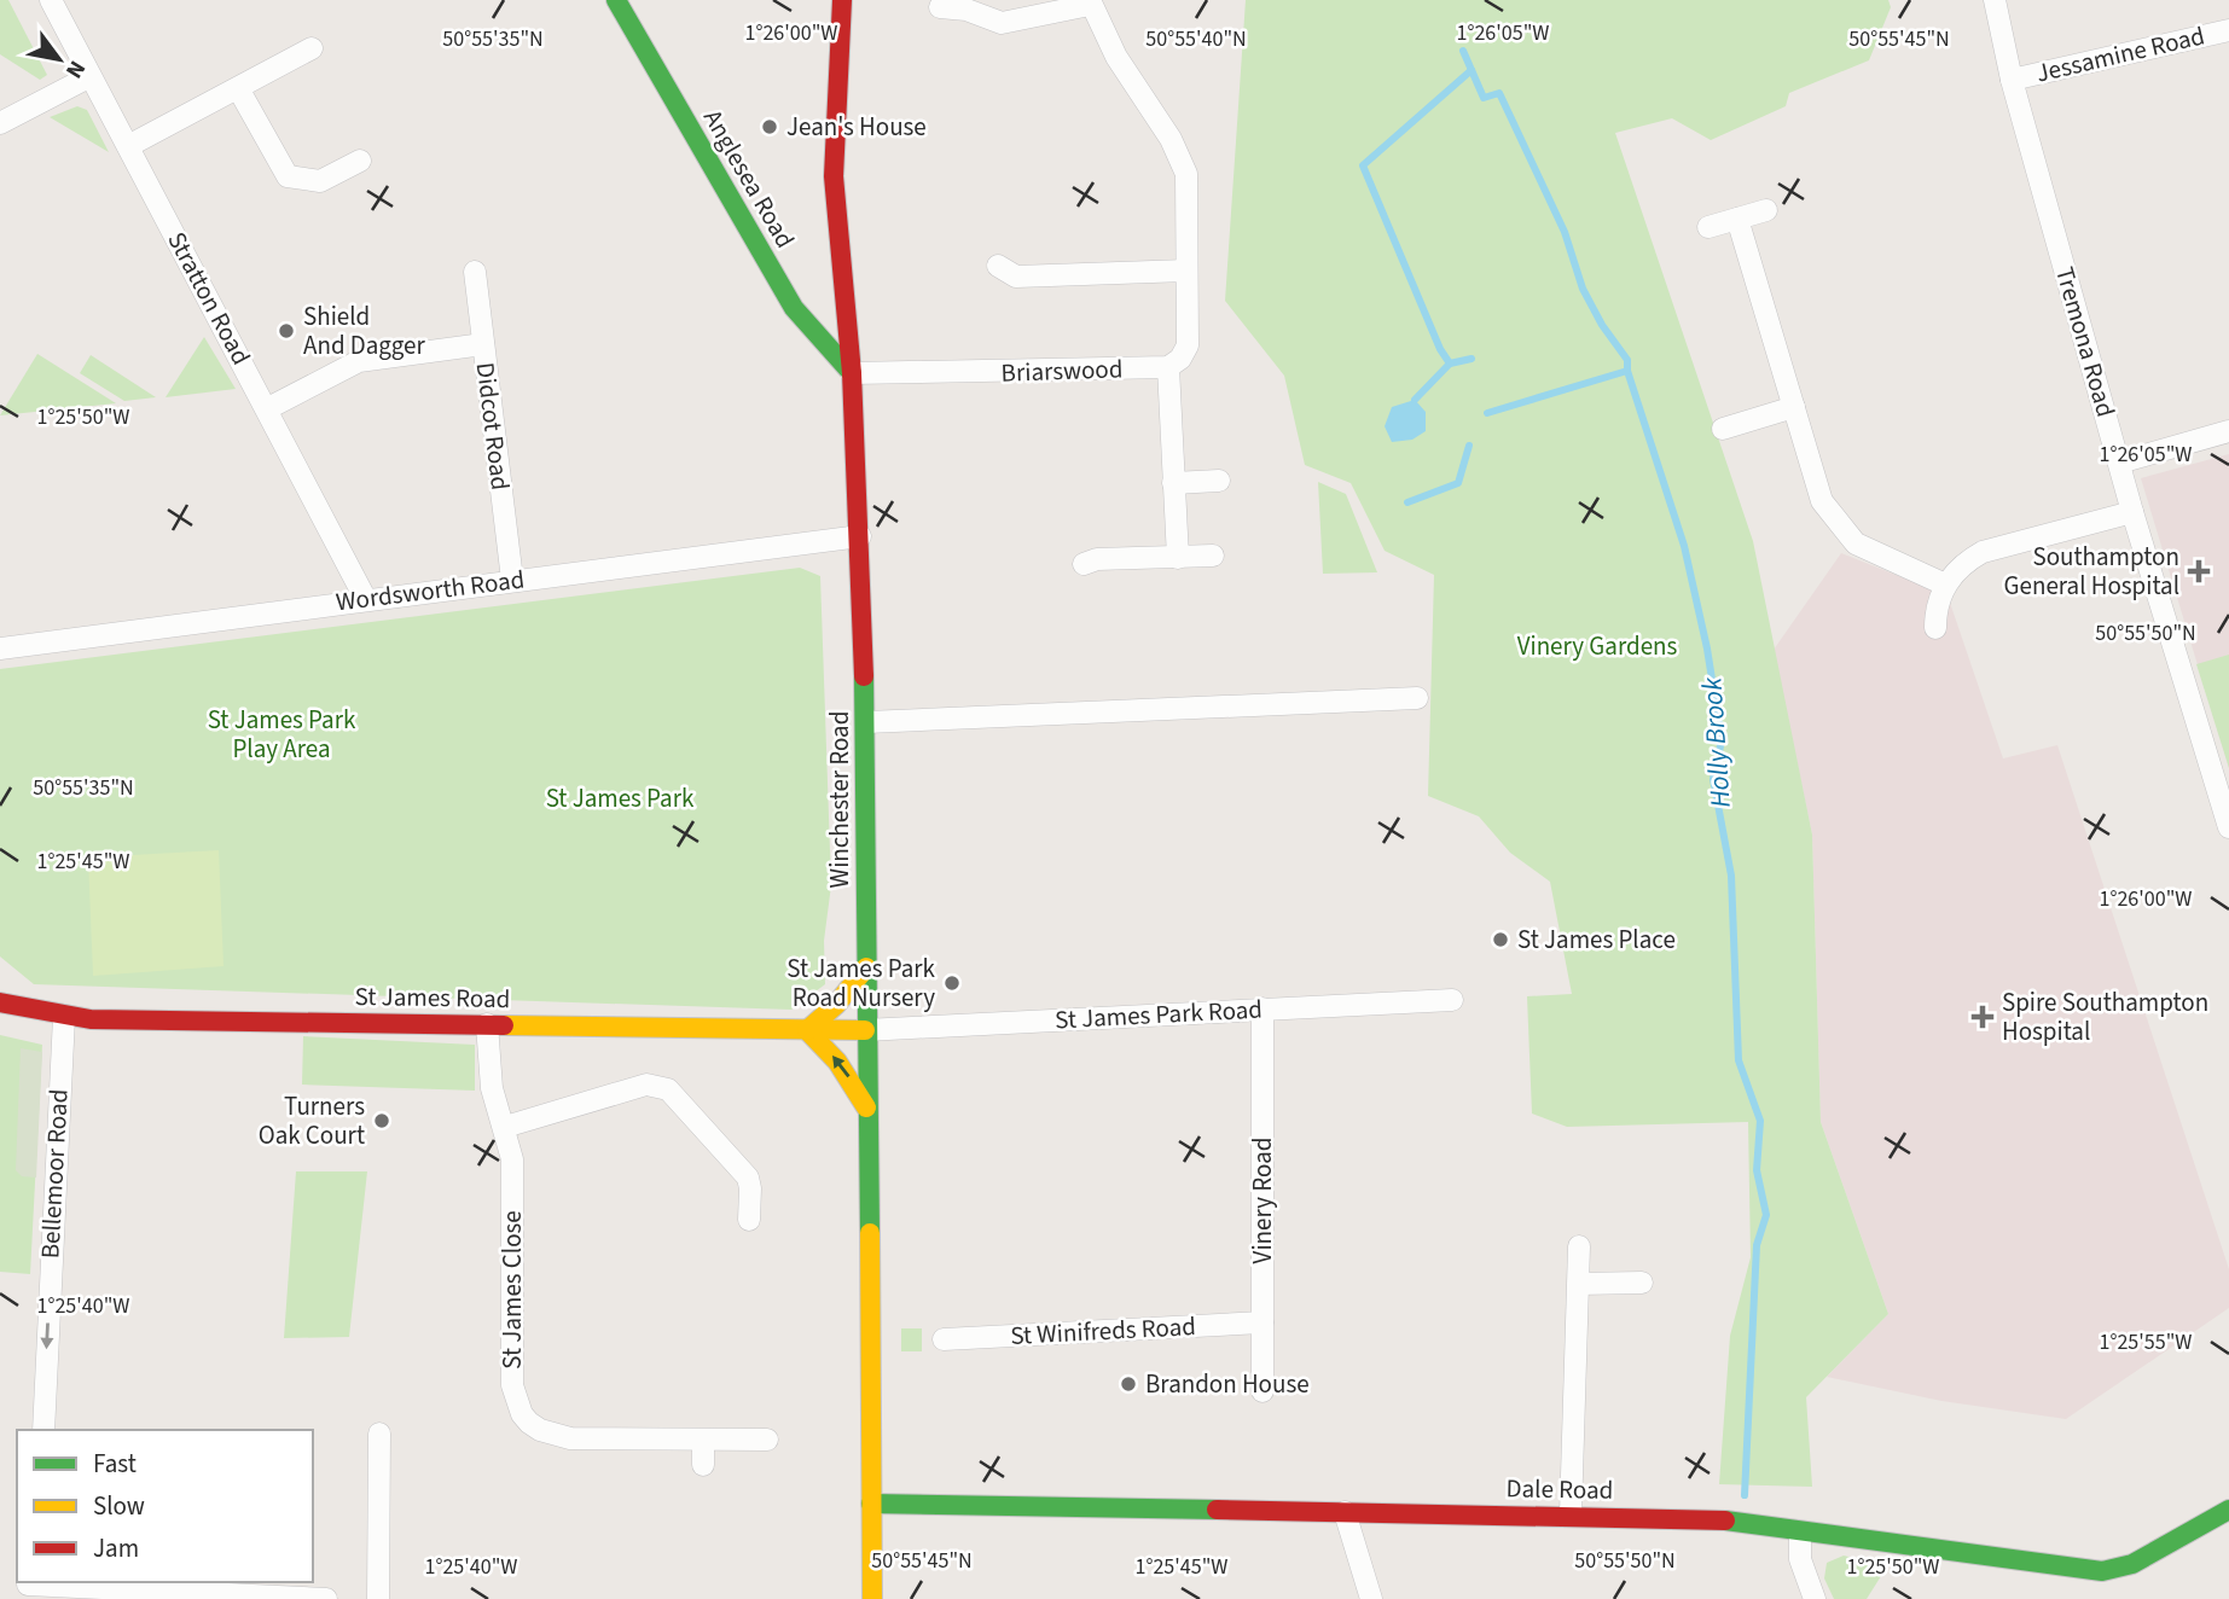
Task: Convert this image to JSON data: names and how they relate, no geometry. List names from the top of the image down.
{
  "streets": {
    "street": [
      "Jessamine Road",
      "Anglesea Road",
      "Stratton Road",
      "Tremona Road",
      "Briarswood",
      "Didcot Road",
      "Wordsworth Road",
      "Winchester Road",
      "St James Road",
      "St James Park Road",
      "Bellemoor Road",
      "Vinery Road",
      "St James Close",
      "St Winifreds Road",
      "Dale Road"
    ]
  },
  "crossings": [
    ["Jessamine Road", "Tremona Road"],
    ["Anglesea Road", "Briarswood"],
    ["Anglesea Road", "Winchester Road"],
    ["Stratton Road", "Wordsworth Road"],
    ["Briarswood", "Winchester Road"],
    ["Didcot Road", "Wordsworth Road"],
    ["Wordsworth Road", "Winchester Road"],
    ["Winchester Road", "St James Road"],
    ["Winchester Road", "St James Park Road"],
    ["Winchester Road", "Dale Road"],
    ["St James Road", "St James Park Road"],
    ["St James Road", "Bellemoor Road"],
    ["St James Road", "St James Close"],
    ["St James Park Road", "Vinery Road"],
    ["Vinery Road", "St Winifreds Road"]
  ],
  "one_way": ["Bellemoor Road"],
  "water": ["Holly Brook"],
  "parks": ["Vinery Gardens", "St James Park Play Area", "St James Park"],
  "places": {
    "other": [
      "Jean's House",
      "Shield And Dagger",
      "St James Place",
      "St James Park Road Nursery",
      "Turners Oak Court",
      "Brandon House"
    ],
    "health": ["Southampton General Hospital", "Spire Southampton Hospital"]
  },
  "legend": ["Fast", "Slow", "Jam"],
  "north": "bottom right",
  "coordinates": [
    "1°26'00\"W",
    "1°26'05\"W",
    "50°55'35\"N",
    "50°55'40\"N",
    "50°55'45\"N",
    "1°25'50\"W",
    "50°55'50\"N",
    "1°25'45\"W",
    "1°25'40\"W",
    "1°25'55\"W"
  ]
}
